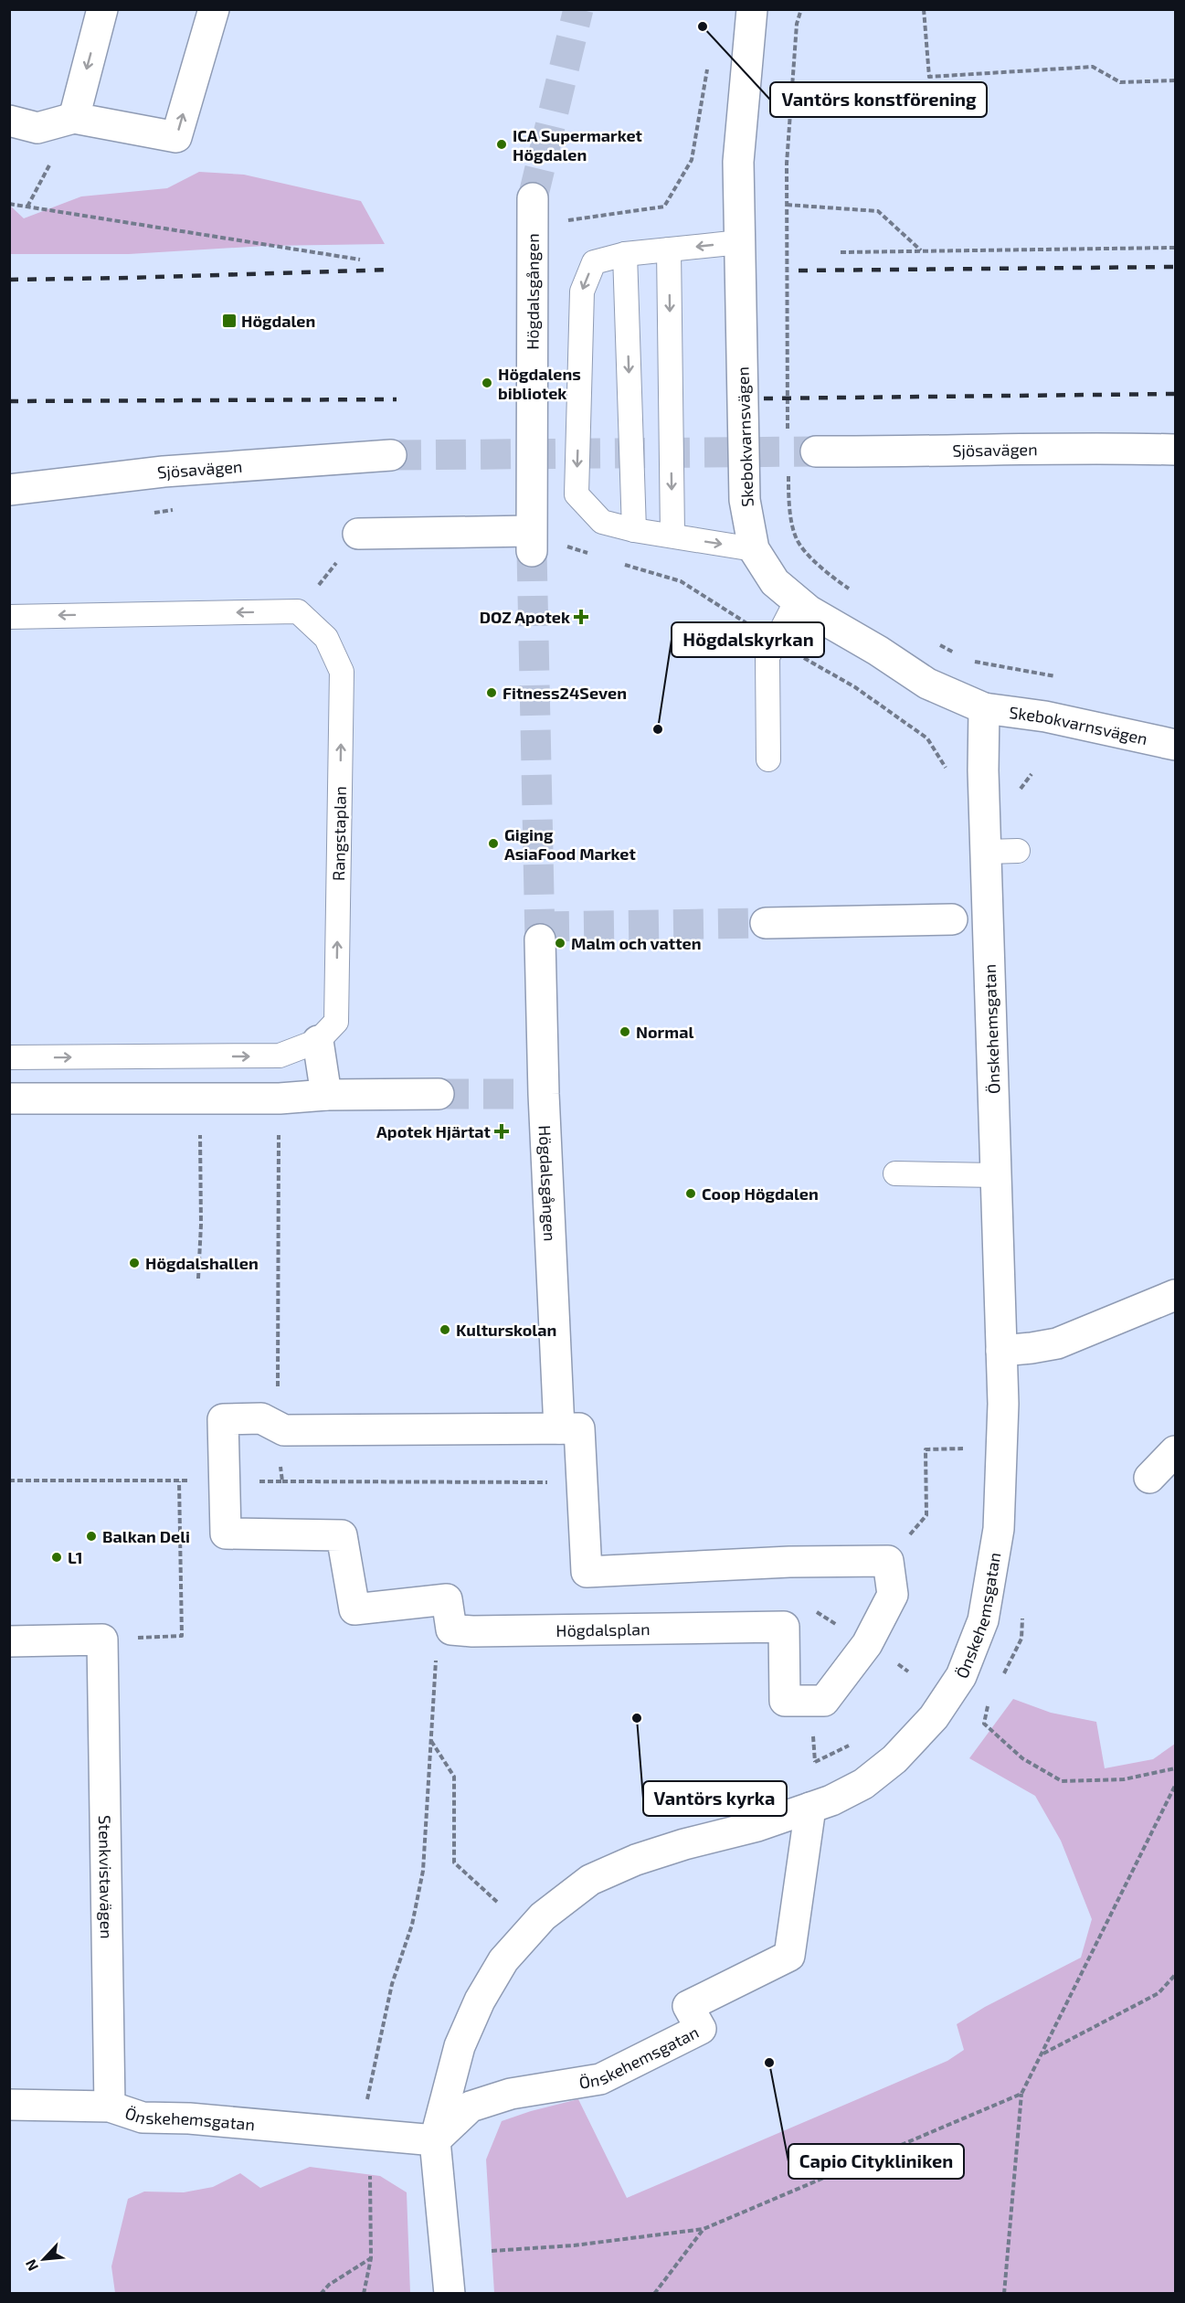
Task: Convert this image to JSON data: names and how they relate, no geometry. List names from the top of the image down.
{
  "streets": {
    "street": [
      "Högdalsgången",
      "Skebokvarnsvägen",
      "Sjösavägen",
      "Önskehemsgatan",
      "Högdalsplan",
      "Stenkvistavägen"
    ],
    "lane": ["Rangstaplan"]
  },
  "crossings": [
    ["Högdalsgången", "Högdalsplan"],
    ["Skebokvarnsvägen", "Önskehemsgatan"],
    ["Önskehemsgatan", "Stenkvistavägen"]
  ],
  "places": {
    "other": [
      "Vantörs konstförening",
      "ICA Supermarket Högdalen",
      "Högdalens bibliotek",
      "Fitness24Seven",
      "Högdalskyrkan",
      "Giging AsiaFood Market",
      "Malm och vatten",
      "Normal",
      "Coop Högdalen",
      "Högdalshallen",
      "Kulturskolan",
      "Balkan Deli",
      "L1",
      "Vantörs kyrka",
      "Capio Citykliniken"
    ],
    "transit": ["Högdalen"],
    "health": ["DOZ Apotek", "Apotek Hjärtat"]
  },
  "north": "bottom left"
}
